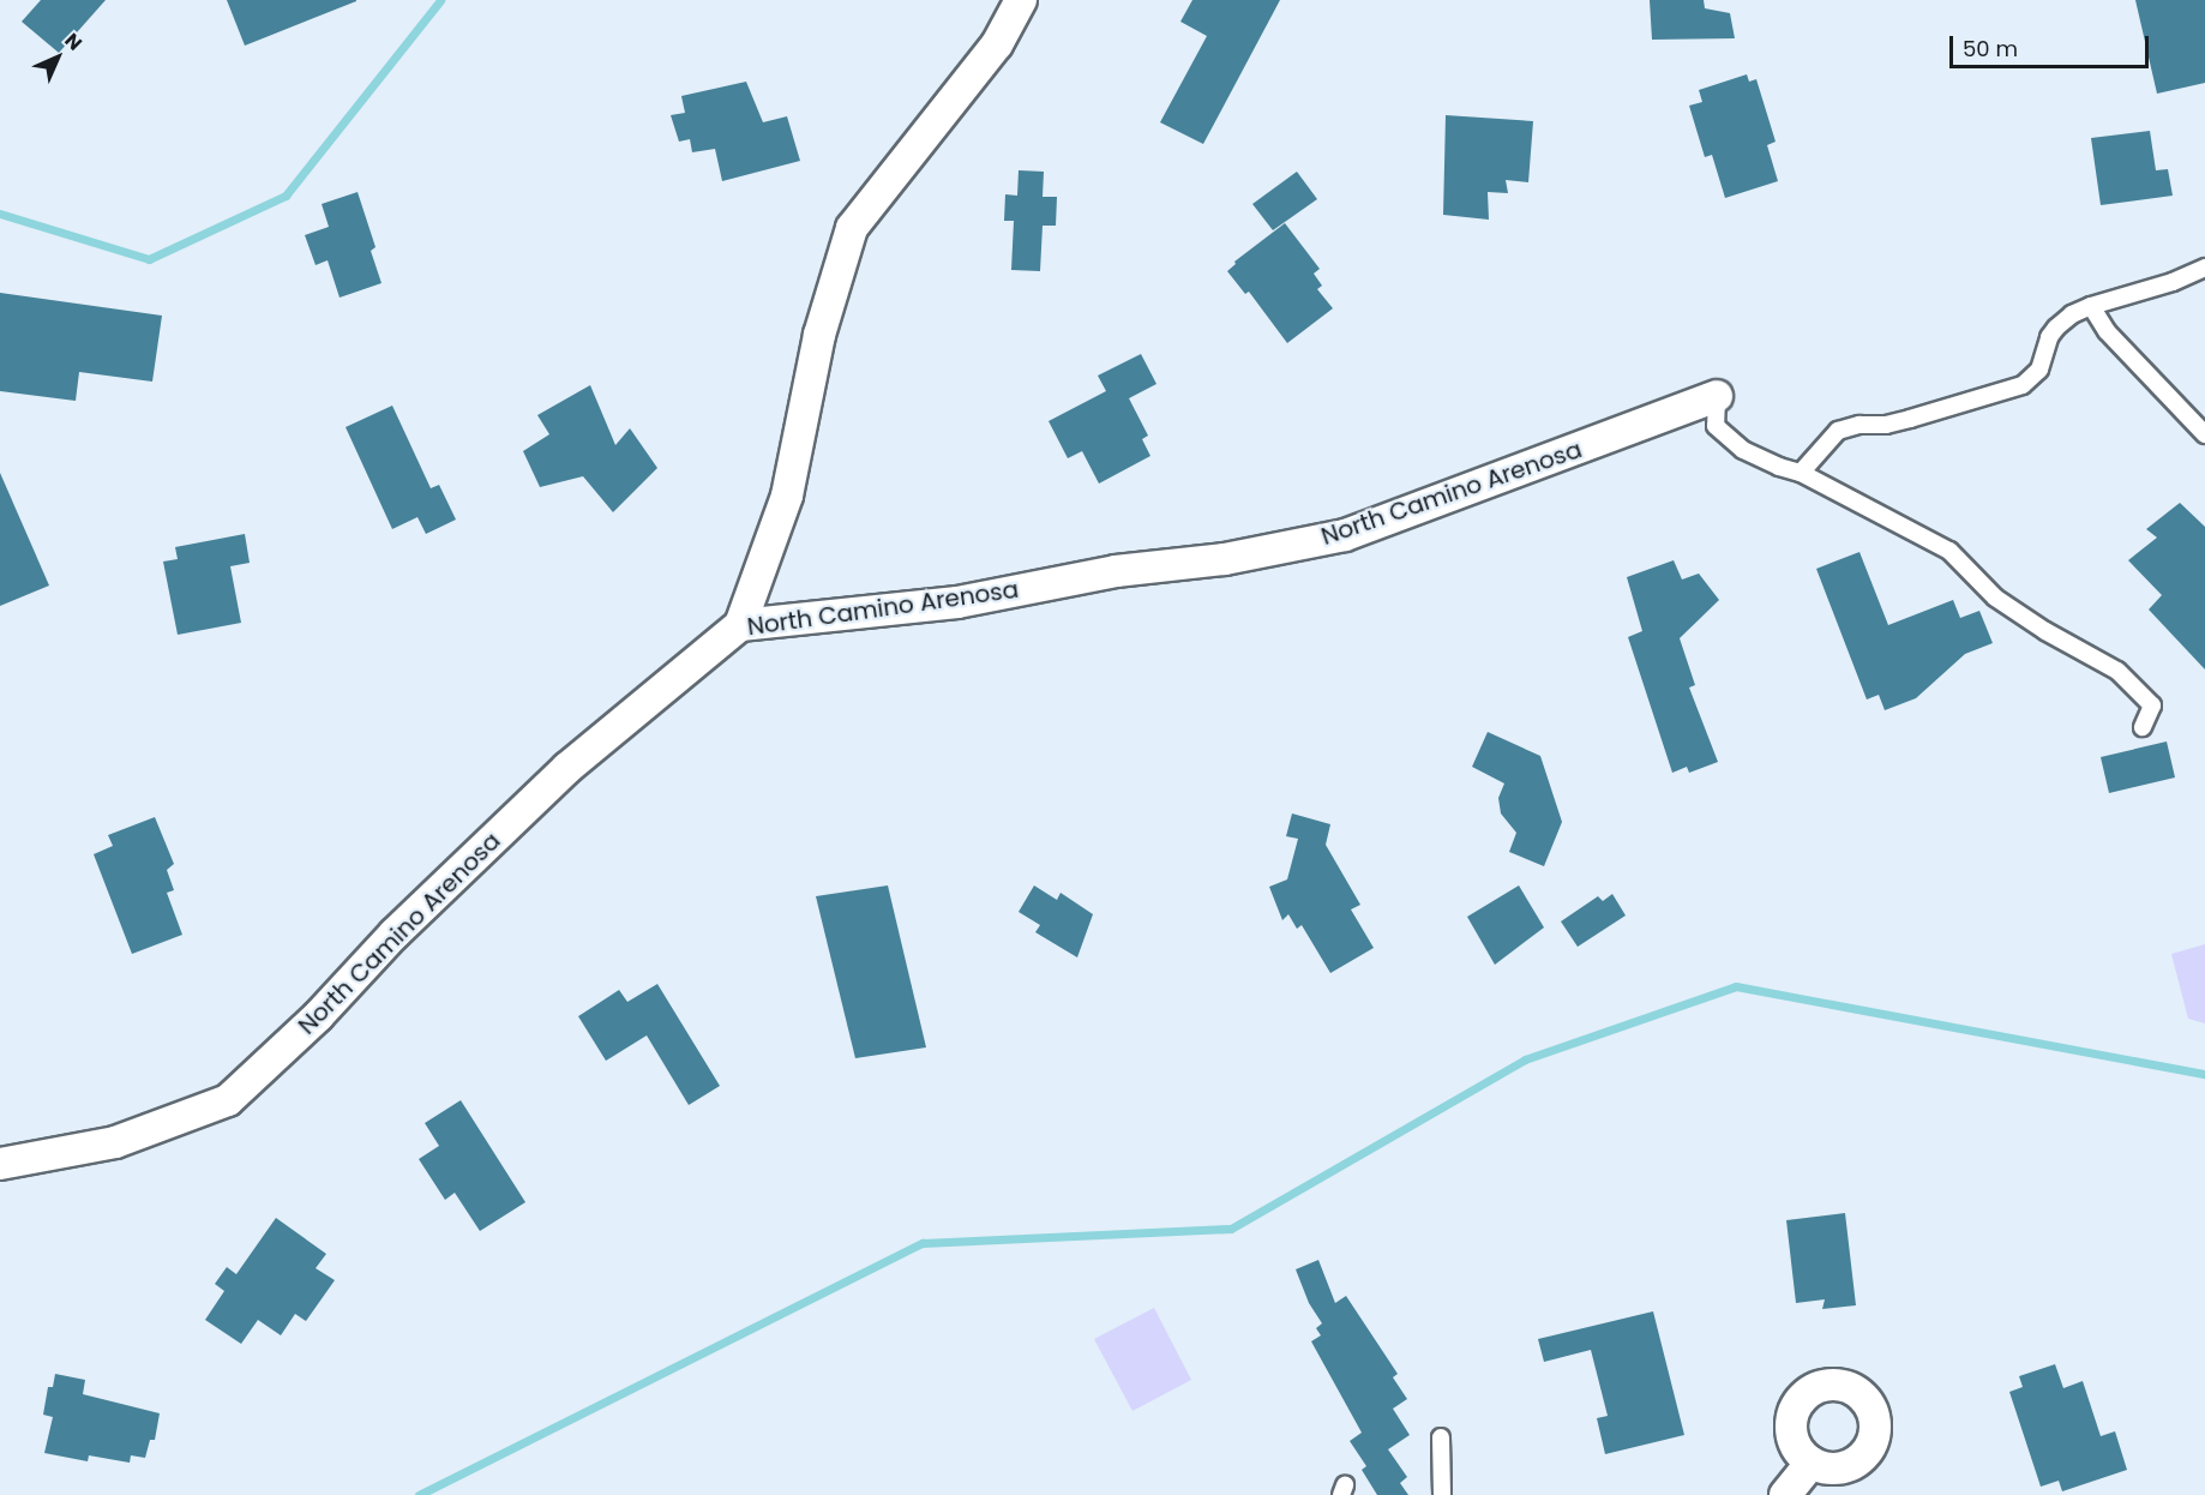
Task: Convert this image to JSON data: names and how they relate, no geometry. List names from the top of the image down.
{
  "streets": {
    "street": ["North Camino Arenosa"]
  },
  "scale_bar": "50 m",
  "north": "top right"
}
